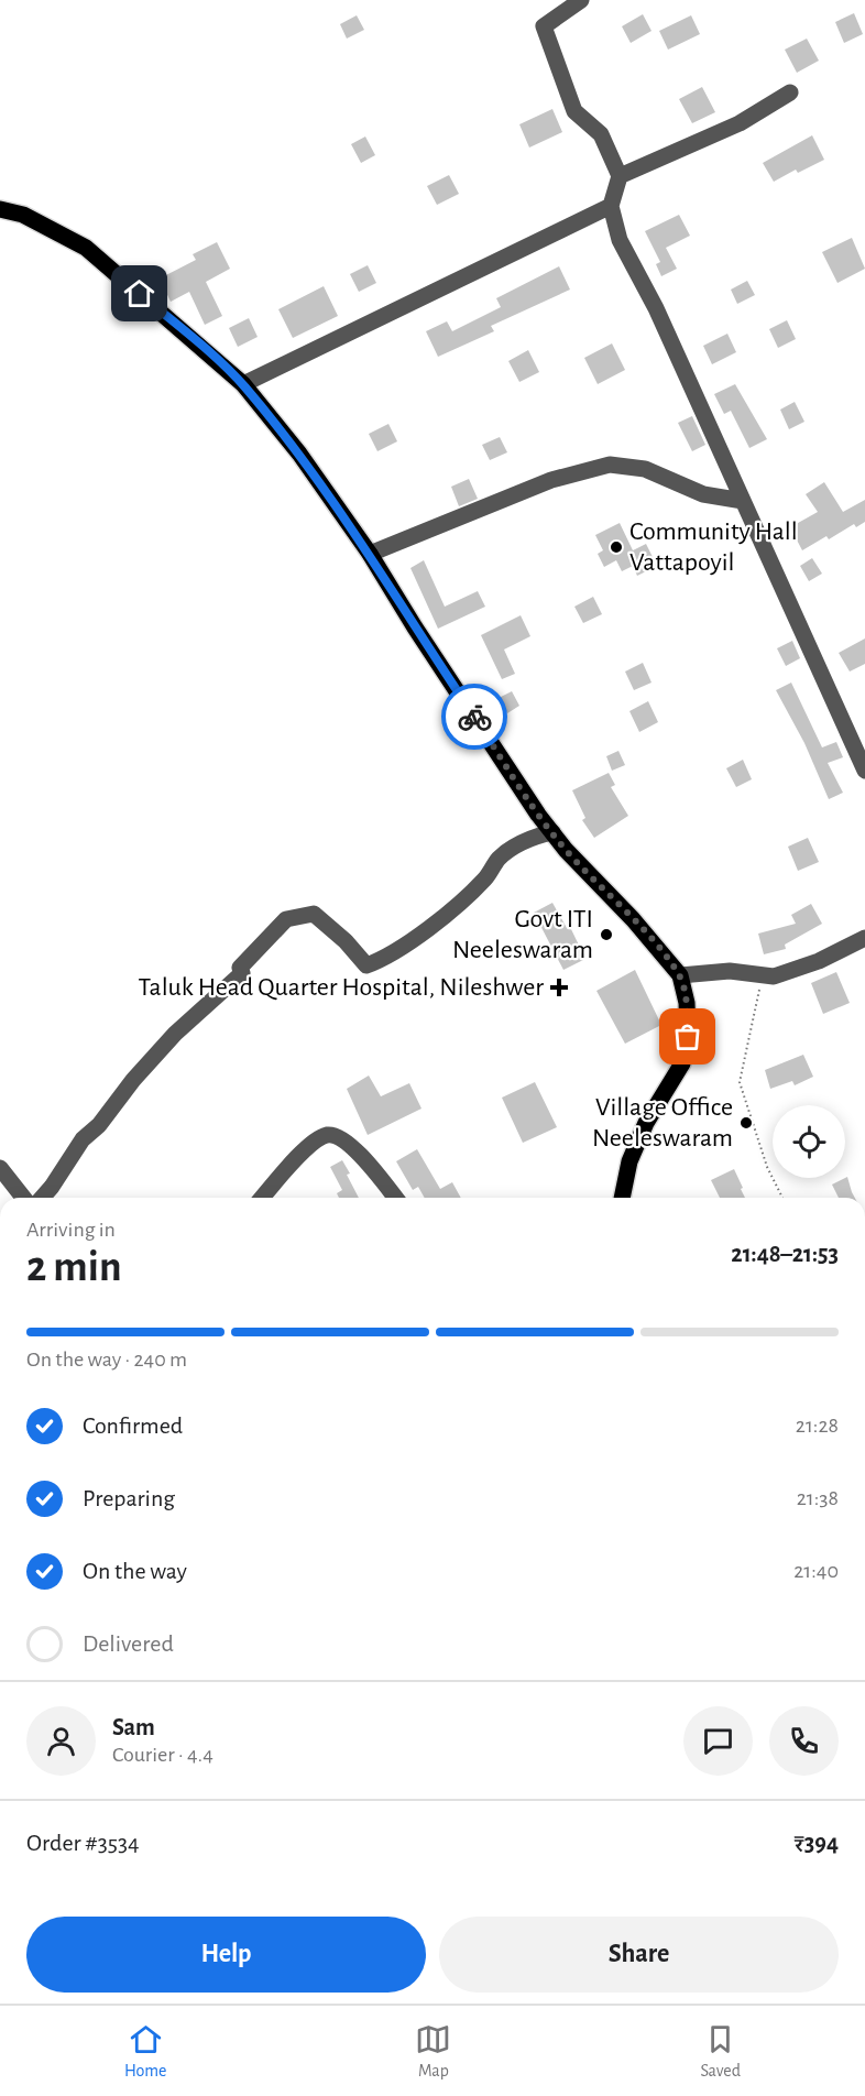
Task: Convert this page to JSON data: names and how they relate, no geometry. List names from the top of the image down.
{
  "places": {
    "other": ["Community Hall Vattapoyil", "Govt ITI Neeleswaram", "Village Office Neeleswaram"],
    "health": ["Taluk Head Quarter Hospital, Nileshwer"]
  },
  "page": {
    "heading": ["2 min", "Arriving in", "21:48–21:53"],
    "panel": [
      "Sam",
      "Courier · 4.4",
      "Order #3534",
      "₹394"
    ],
    "bar": "On the way · 240 m",
    "list": [
      ["Confirmed", "21:28"],
      ["Preparing", "21:38"],
      ["On the way", "21:40"],
      "Delivered"
    ],
    "buttons": ["Help", "Share"],
    "tabs": ["Home", "Map", "Saved"]
  }
}
